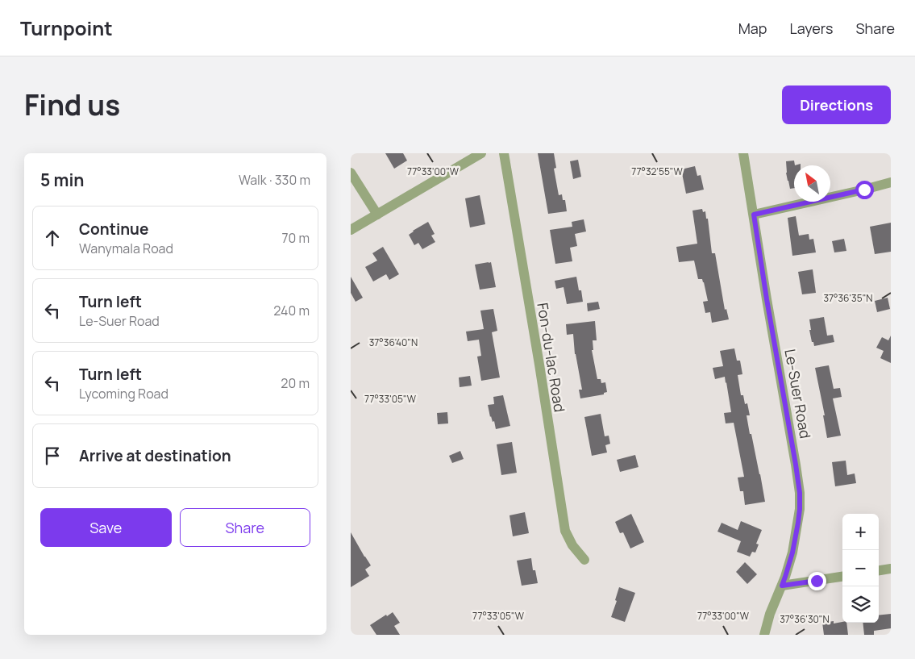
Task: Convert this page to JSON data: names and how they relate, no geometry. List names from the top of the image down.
{
  "streets": {
    "street": ["Fon-du-lac Road", "Le-Suer Road"]
  },
  "north": "top left",
  "page": {
    "header": "Turnpoint",
    "nav": ["Map", "Layers", "Share"],
    "title": "Find us",
    "buttons": [
      "Directions",
      ["Save", "Share"]
    ],
    "heading": ["5 min", "Walk · 330 m"],
    "list": [
      ["Continue", "Wanymala Road", "70 m"],
      ["Turn left", "Le-Suer Road", "240 m"],
      ["Turn left", "Lycoming Road", "20 m"],
      "Arrive at destination"
    ],
    "map_buttons": ["+", "−"]
  },
  "coordinates": [
    "77°33'00\"W",
    "77°32'55\"W",
    "37°36'35\"N",
    "37°36'40\"N",
    "77°33'05\"W",
    "37°36'30\"N"
  ]
}
